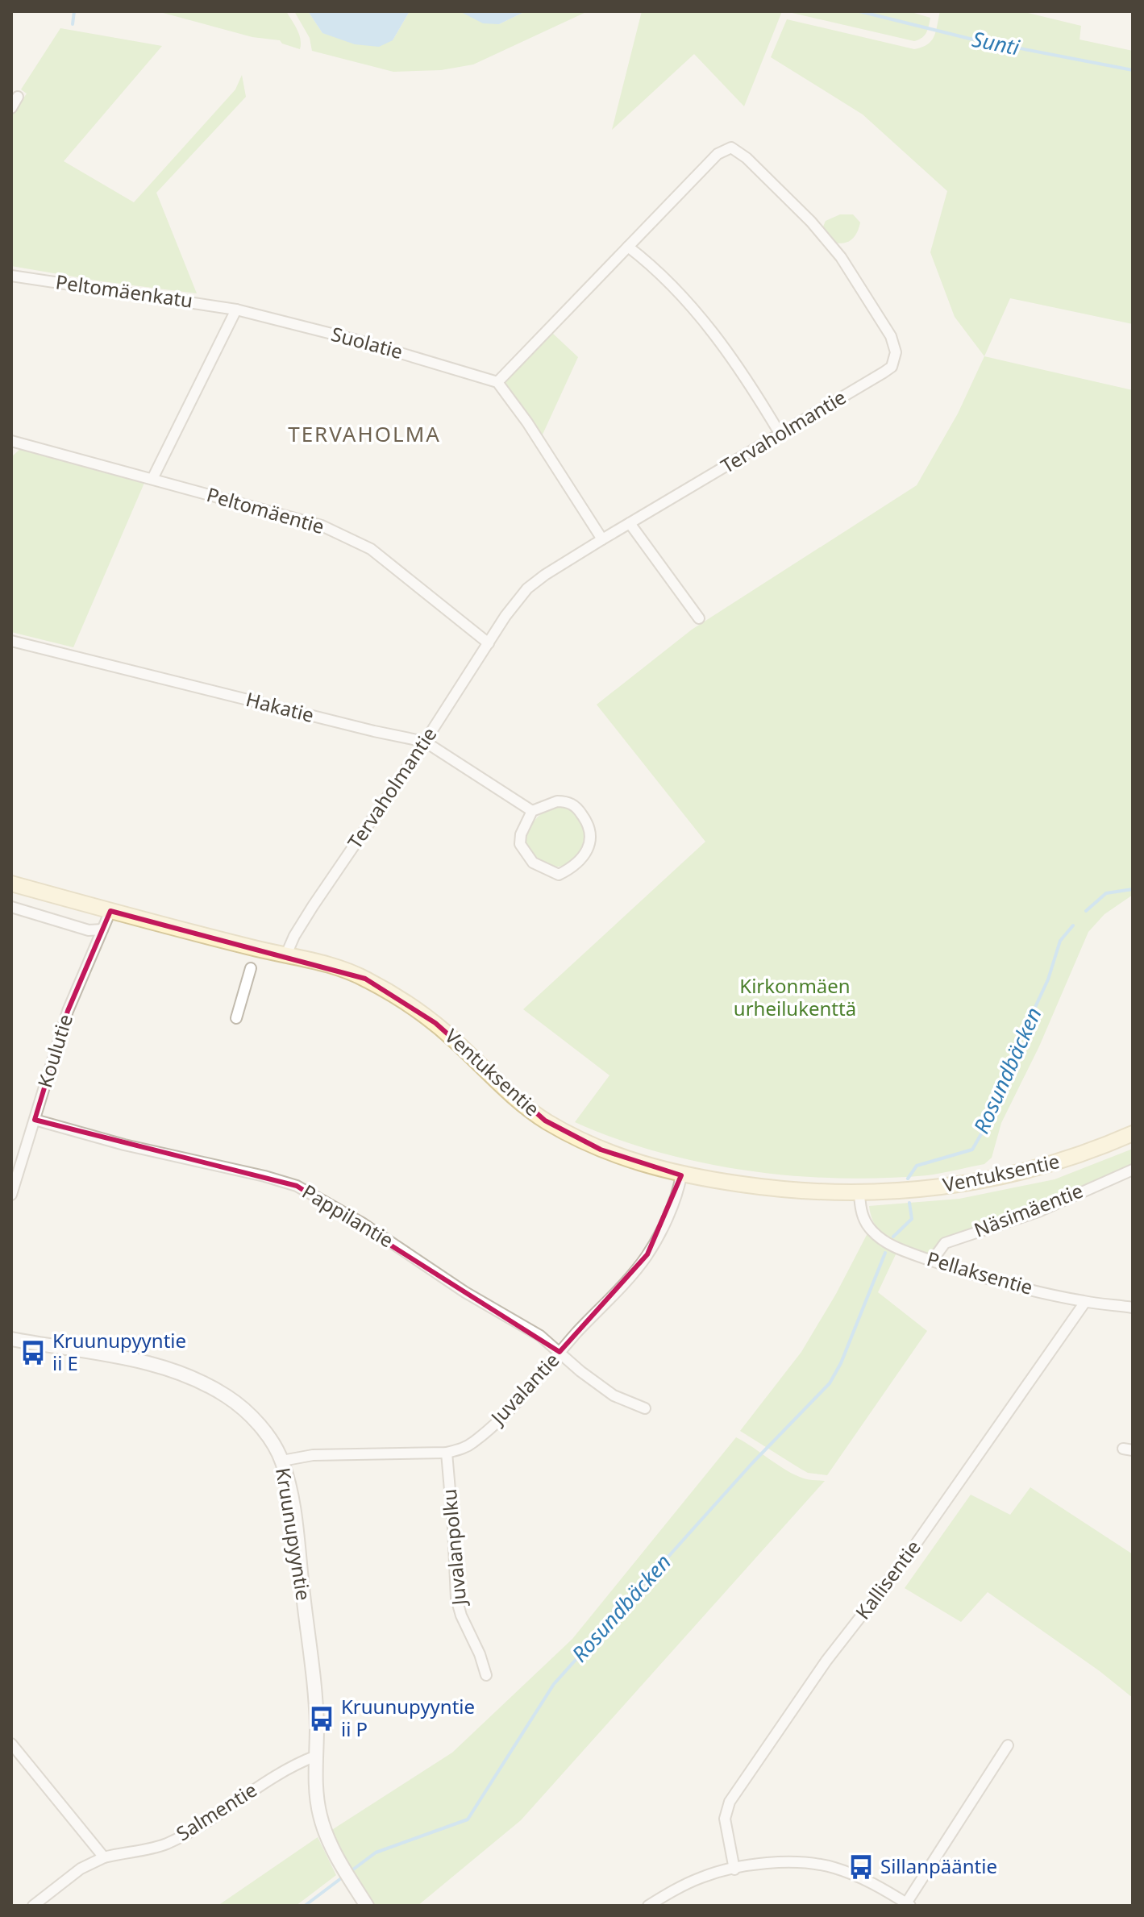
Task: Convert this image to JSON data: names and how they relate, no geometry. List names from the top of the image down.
{
  "streets": {
    "main road": ["Ventuksentie"],
    "street": [
      "Peltomäenkatu",
      "Suolatie",
      "Tervaholmantie",
      "Peltomäentie",
      "Hakatie",
      "Koulutie",
      "Näsimäentie",
      "Pappilantie",
      "Pellaksentie",
      "Juvalantie",
      "Kruunupyyntie",
      "Juvalanpolku",
      "Kallisentie",
      "Salmentie"
    ]
  },
  "crossings": [
    ["Peltomäenkatu", "Suolatie"],
    ["Suolatie", "Tervaholmantie"],
    ["Tervaholmantie", "Peltomäentie"],
    ["Tervaholmantie", "Hakatie"],
    ["Tervaholmantie", "Ventuksentie"],
    ["Koulutie", "Ventuksentie"],
    ["Koulutie", "Pappilantie"],
    ["Ventuksentie", "Pellaksentie"],
    ["Ventuksentie", "Juvalantie"],
    ["Näsimäentie", "Pellaksentie"],
    ["Pappilantie", "Juvalantie"],
    ["Pellaksentie", "Kallisentie"],
    ["Juvalantie", "Kruunupyyntie"],
    ["Juvalantie", "Juvalanpolku"],
    ["Kruunupyyntie", "Salmentie"]
  ],
  "districts": ["TERVAHOLMA"],
  "water": ["Sunti", "Rosundbäcken"],
  "parks": ["Kirkonmäen urheilukenttä"],
  "places": {
    "bus stop": ["Kruunupyyntie ii E", "Kruunupyyntie ii P", "Sillanpääntie"]
  }
}
